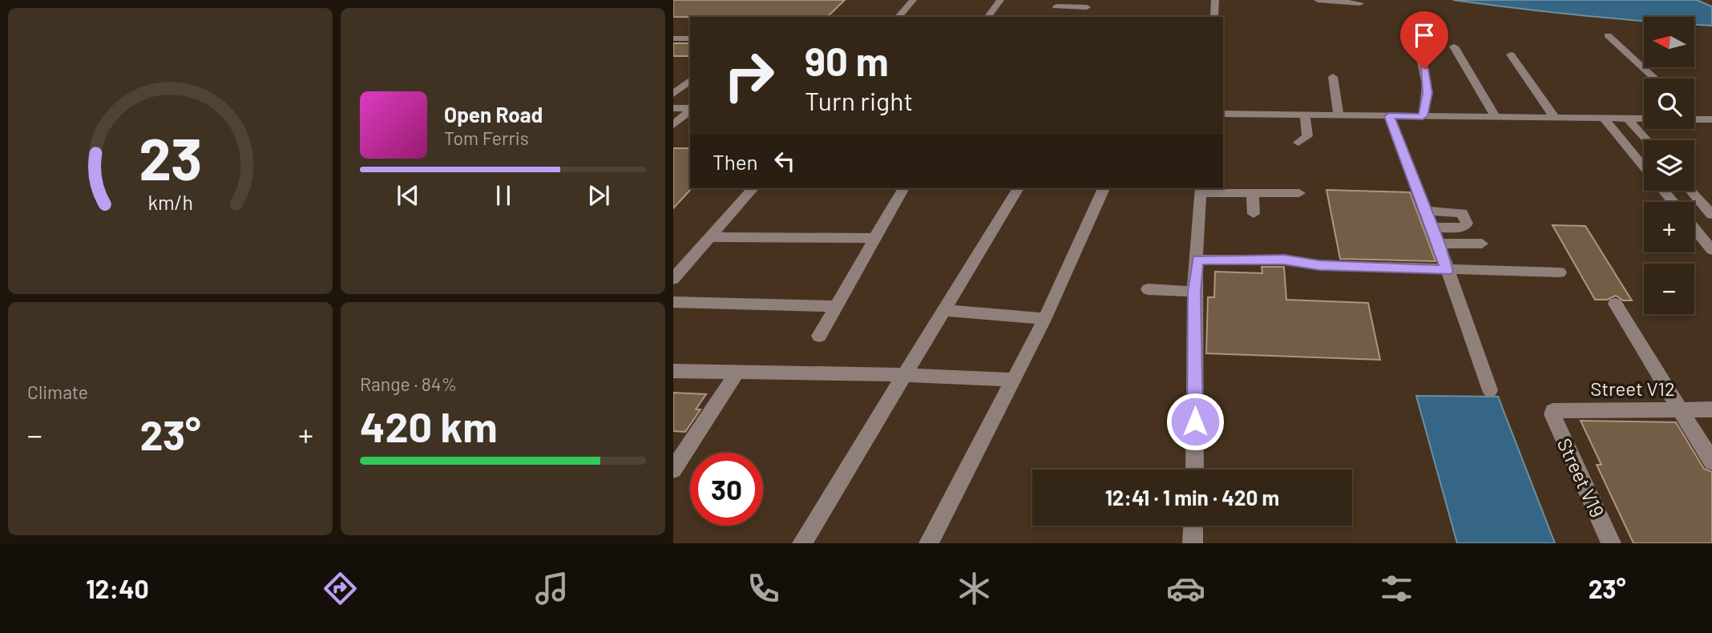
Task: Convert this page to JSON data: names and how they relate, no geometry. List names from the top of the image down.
{
  "streets": {
    "street": ["Street V12", "Street V19"]
  },
  "crossings": [
    ["Street V12", "Street V19"]
  ],
  "north": "left",
  "page": {
    "map_buttons": ["+", "−"],
    "turn": ["90 m", "Turn right"],
    "song": ["Open Road", "Tom Ferris"],
    "then": "Then",
    "tile": [
      "Climate",
      ["Range · 84%", "420 km"]
    ],
    "heat": ["−", "23°", "+"],
    "limit": "30",
    "trip": "12:41 · 1 min · 420 m",
    "tabs": ["12:40", "23°"],
    "gauge": ["23", "km/h"]
  }
}
